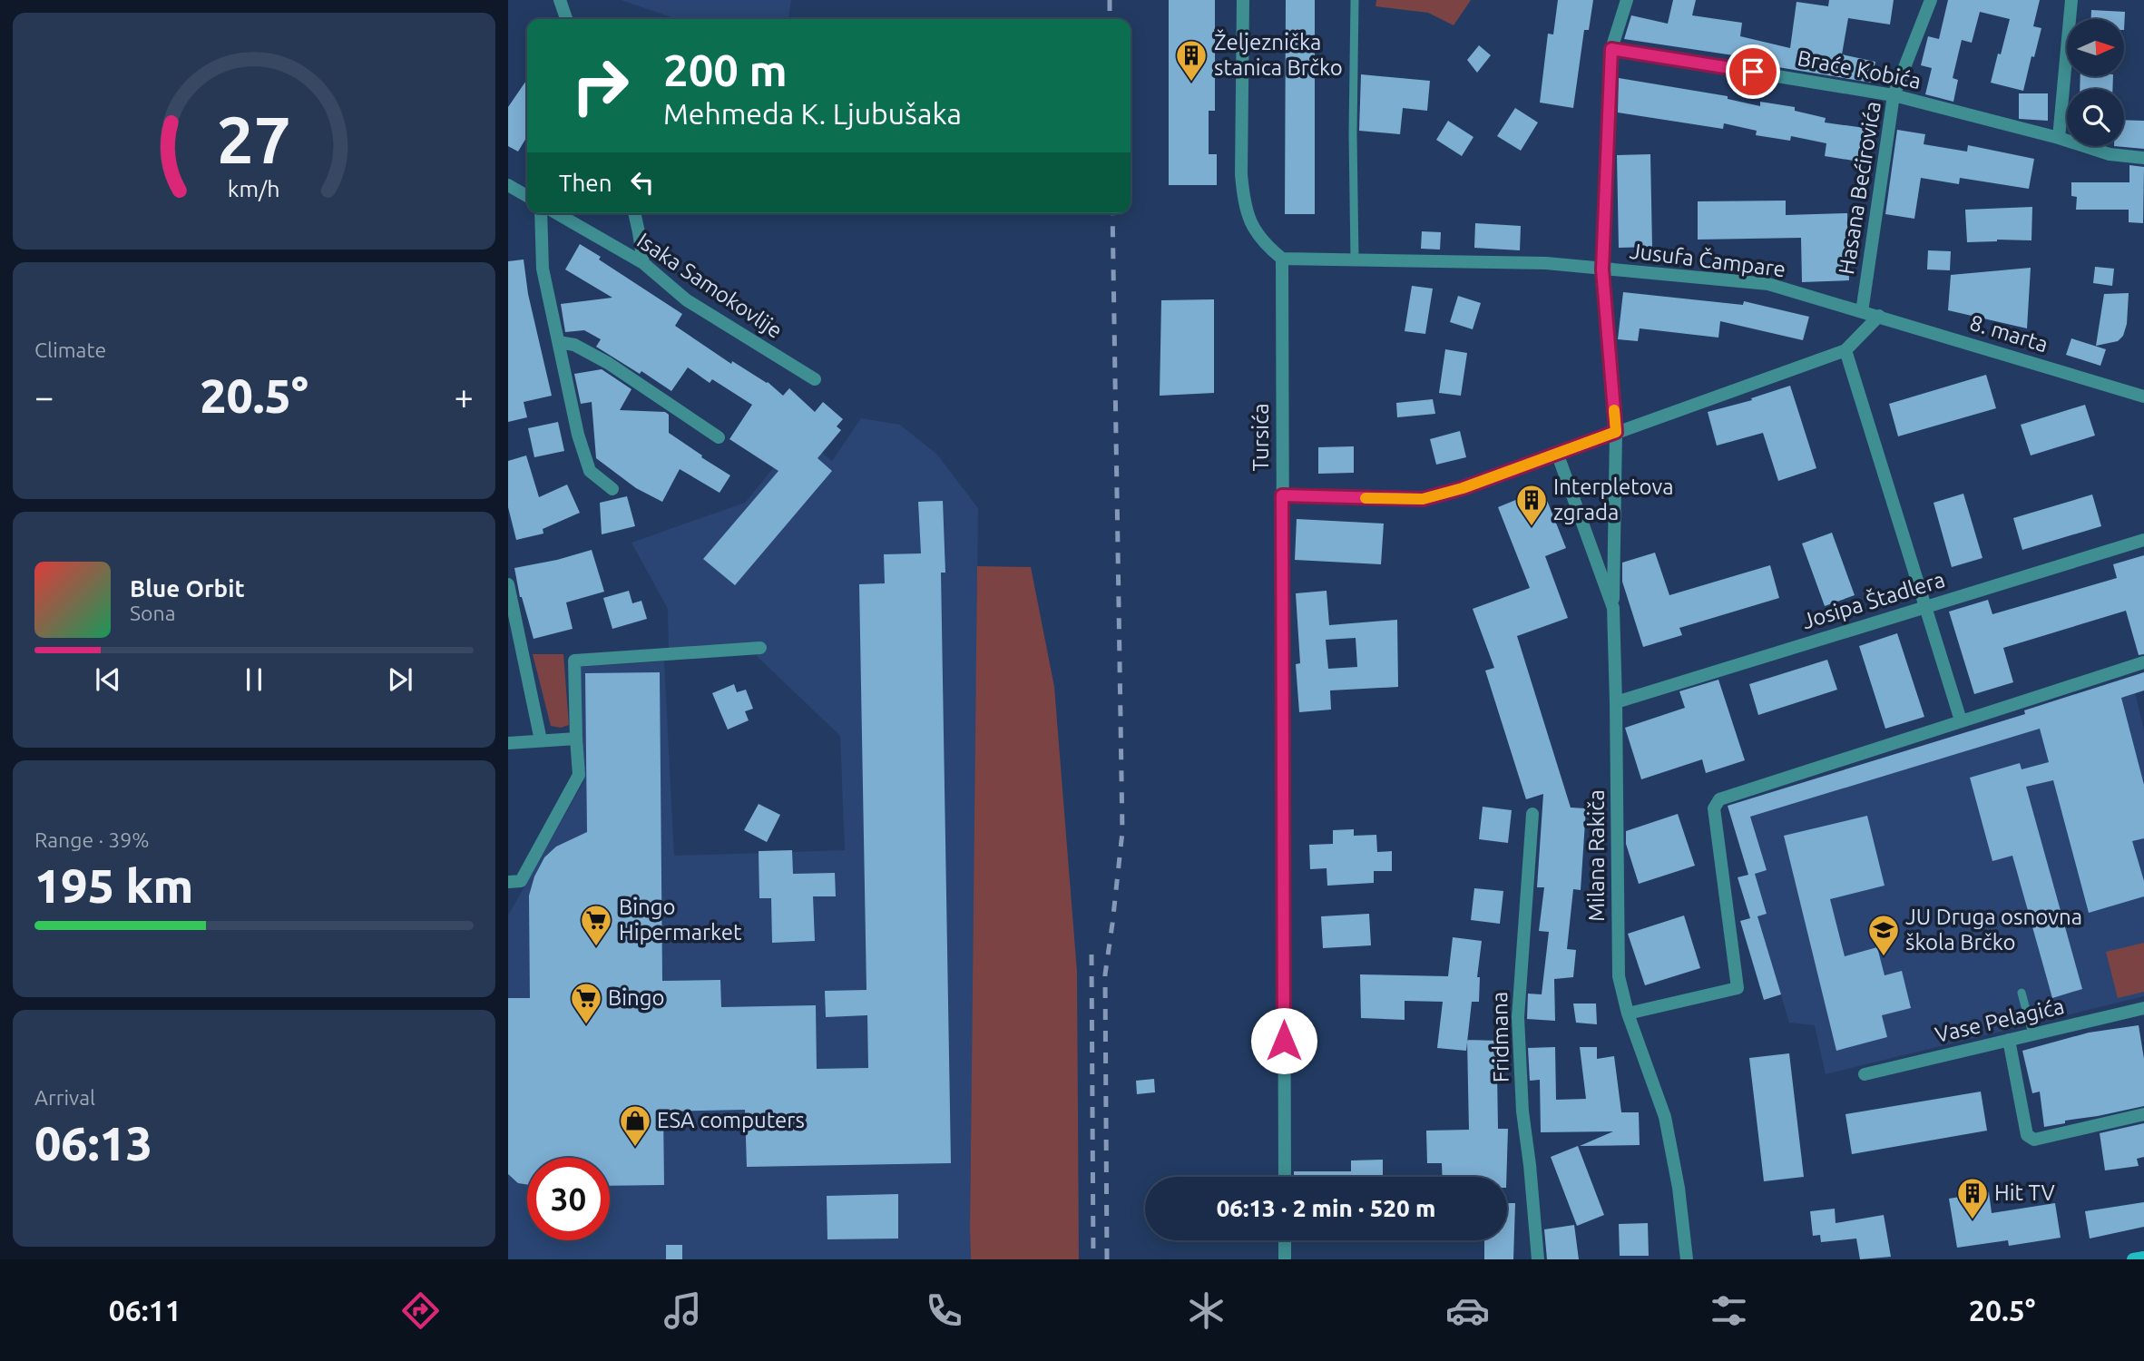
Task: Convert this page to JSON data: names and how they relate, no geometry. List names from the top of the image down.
{
  "streets": {
    "street": [
      "Braće Kobića",
      "Hasana Bećirovića",
      "Jusufa Čampare",
      "Isaka Samokovlije",
      "8. marta",
      "Tursića",
      "Josipa Štadlera",
      "Milana Rakiča",
      "Vase Pelagića",
      "Fridmana"
    ]
  },
  "crossings": [
    ["Braće Kobića", "Hasana Bećirovića"],
    ["Hasana Bećirovića", "Jusufa Čampare"],
    ["Hasana Bećirovića", "8. marta"],
    ["Jusufa Čampare", "8. marta"],
    ["Jusufa Čampare", "Tursića"],
    ["Josipa Štadlera", "Milana Rakiča"]
  ],
  "places": {
    "building": ["Željeznička stanica Brčko", "Interpletova zgrada", "Hit TV"],
    "supermarket": ["Bingo Hipermarket", "Bingo"],
    "school or university": ["JU Druga osnovna škola Brčko"],
    "shop": ["ESA computers"]
  },
  "north": "right",
  "page": {
    "turn": ["200 m", "Mehmeda K. Ljubušaka"],
    "then": "Then",
    "tile": [
      "Climate",
      ["Range · 39%", "195 km"],
      ["Arrival", "06:13"]
    ],
    "heat": ["−", "20.5°", "+"],
    "song": ["Blue Orbit", "Sona"],
    "limit": "30",
    "trip": "06:13 · 2 min · 520 m",
    "tabs": ["06:11", "20.5°"],
    "gauge": ["27", "km/h"]
  }
}
